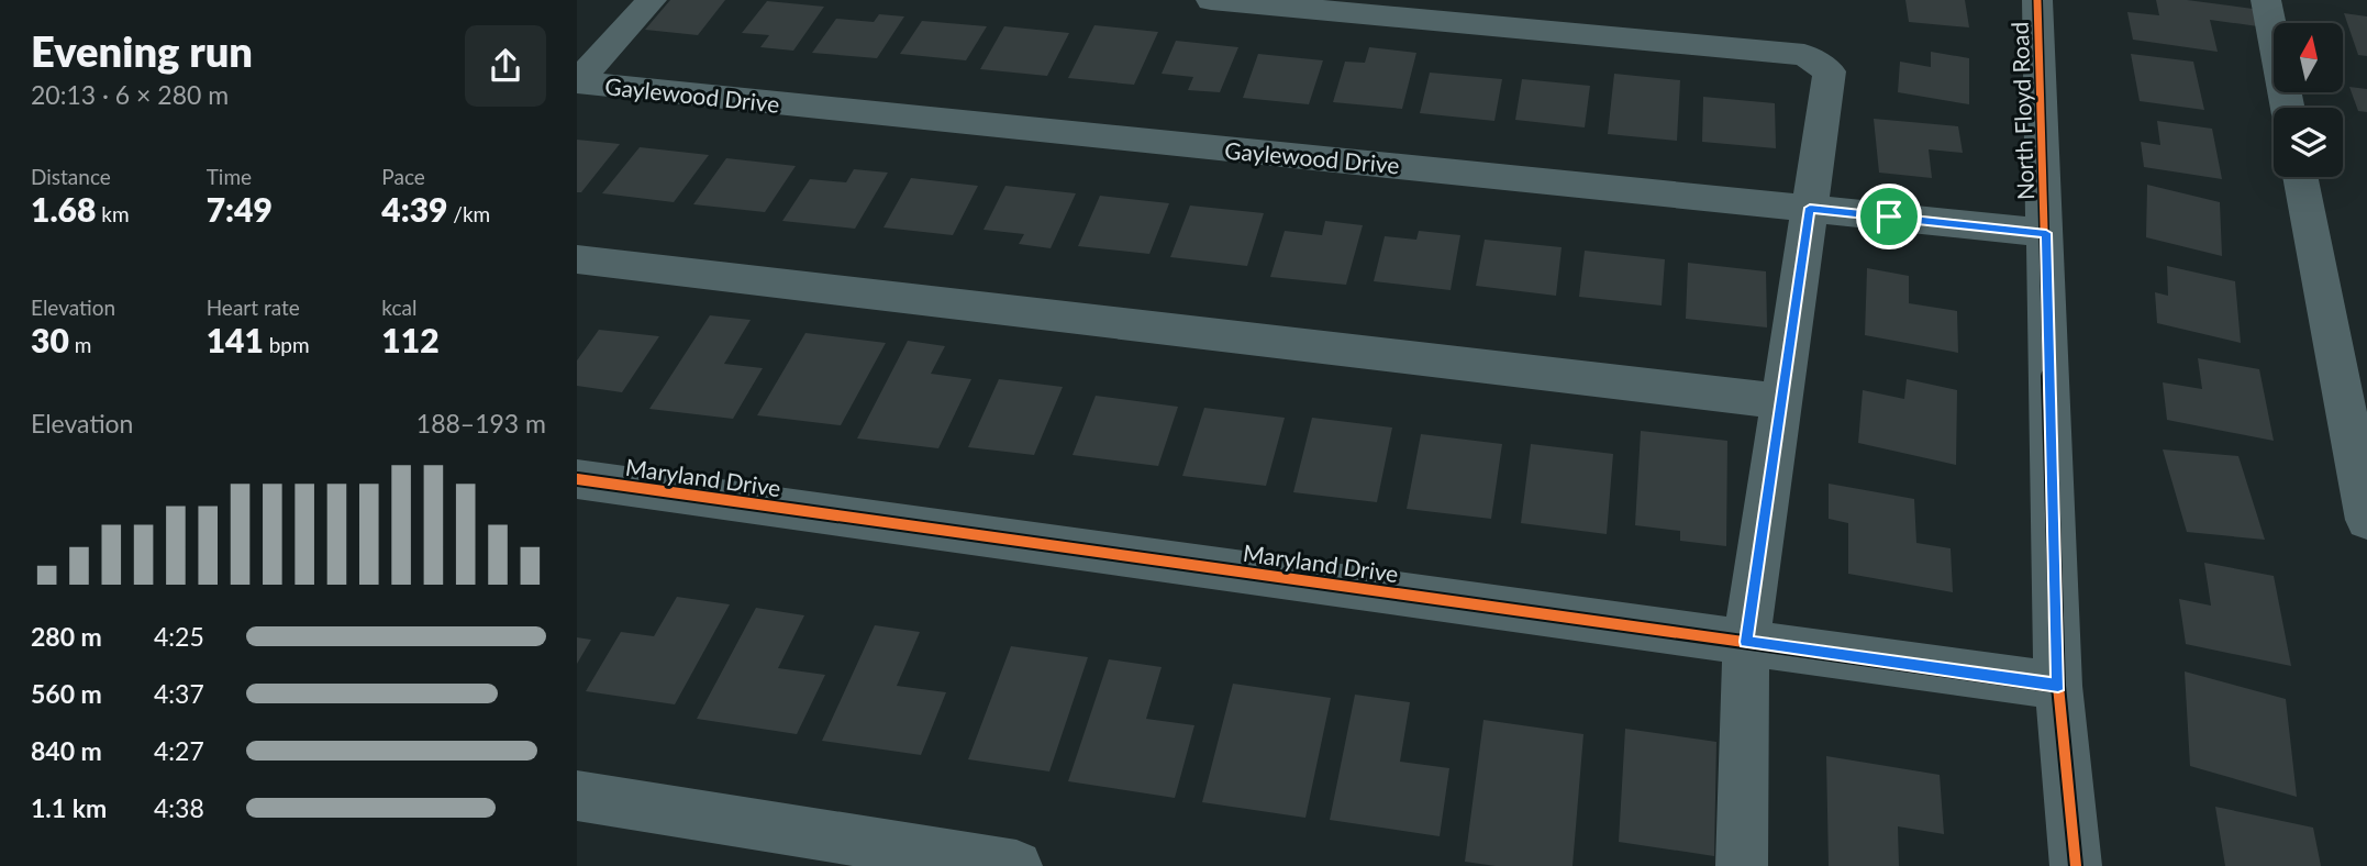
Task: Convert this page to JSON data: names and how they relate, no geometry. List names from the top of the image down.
{
  "streets": {
    "street": ["Gaylewood Drive", "North Floyd Road", "Maryland Drive"]
  },
  "crossings": [
    ["Gaylewood Drive", "North Floyd Road"],
    ["North Floyd Road", "Maryland Drive"]
  ],
  "north": "top",
  "page": {
    "heading": ["Evening run", "20:13 · 6 × 280 m"],
    "stats": [
      ["Distance", "1.68 km"],
      ["Time", "7:49"],
      ["Pace", "4:39 /km"],
      ["Elevation", "30 m"],
      ["Heart rate", "141 bpm"],
      ["kcal", "112"]
    ],
    "chart": ["Elevation", "188–193 m"],
    "list": [
      {
        "name": "280 m",
        "note": "4:25"
      },
      {
        "name": "560 m",
        "note": "4:37"
      },
      {
        "name": "840 m",
        "note": "4:27"
      },
      {
        "name": "1.1 km",
        "note": "4:38"
      }
    ]
  }
}
